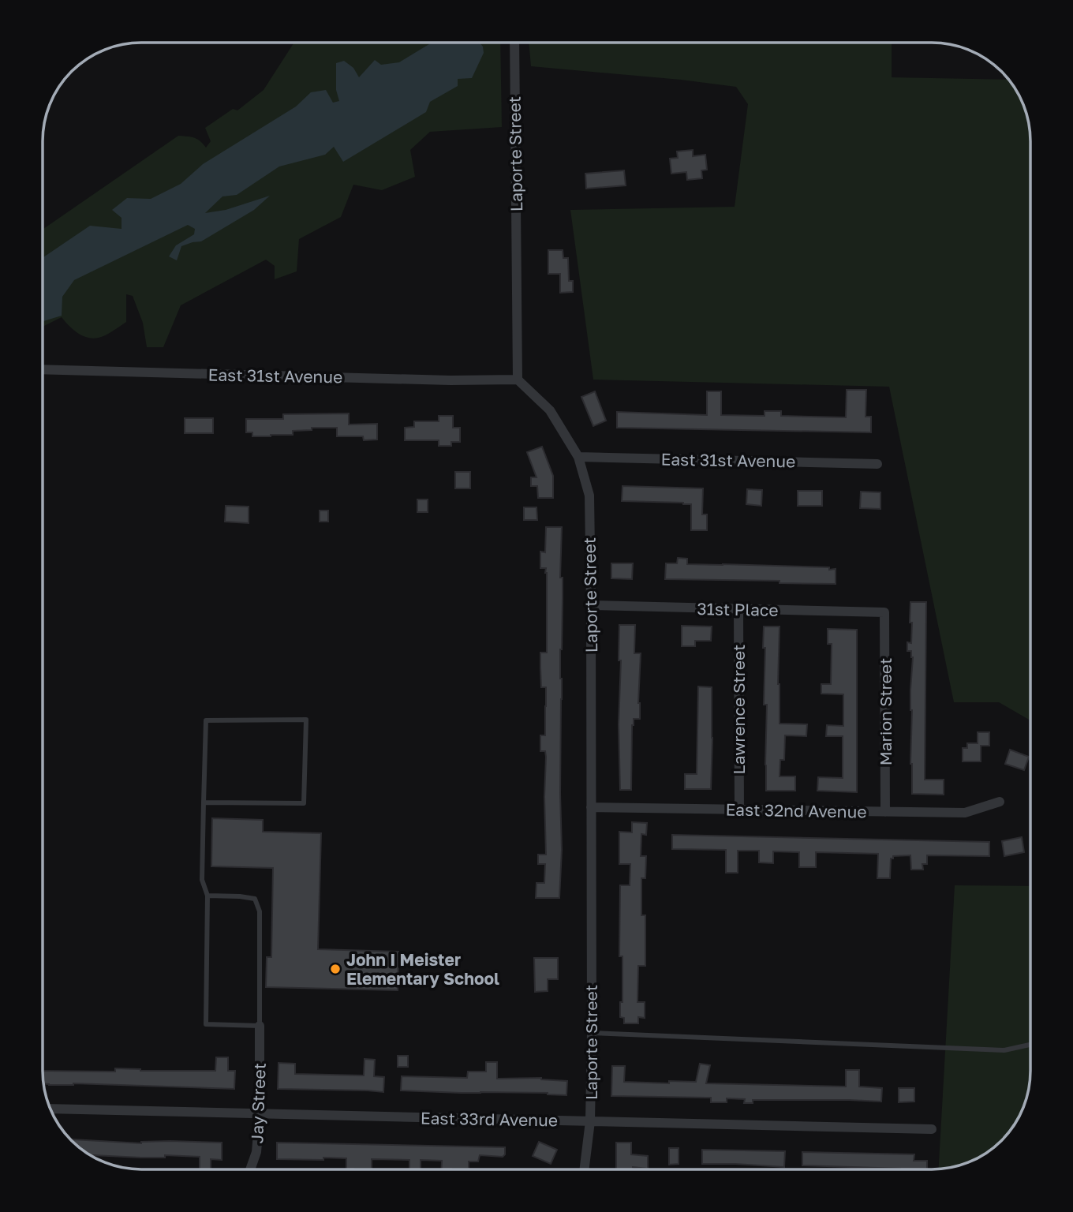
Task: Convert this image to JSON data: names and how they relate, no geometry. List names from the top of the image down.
{
  "streets": {
    "street": [
      "Laporte Street",
      "East 31st Avenue",
      "31st Place",
      "Lawrence Street",
      "Marion Street",
      "East 32nd Avenue",
      "Jay Street",
      "East 33rd Avenue"
    ]
  },
  "crossings": [
    ["Laporte Street", "East 31st Avenue"],
    ["Laporte Street", "31st Place"],
    ["Laporte Street", "East 32nd Avenue"],
    ["Laporte Street", "East 33rd Avenue"],
    ["31st Place", "Lawrence Street"],
    ["31st Place", "Marion Street"],
    ["Lawrence Street", "East 32nd Avenue"],
    ["Marion Street", "East 32nd Avenue"],
    ["Jay Street", "East 33rd Avenue"]
  ],
  "places": ["John I Meister Elementary School"]
}
